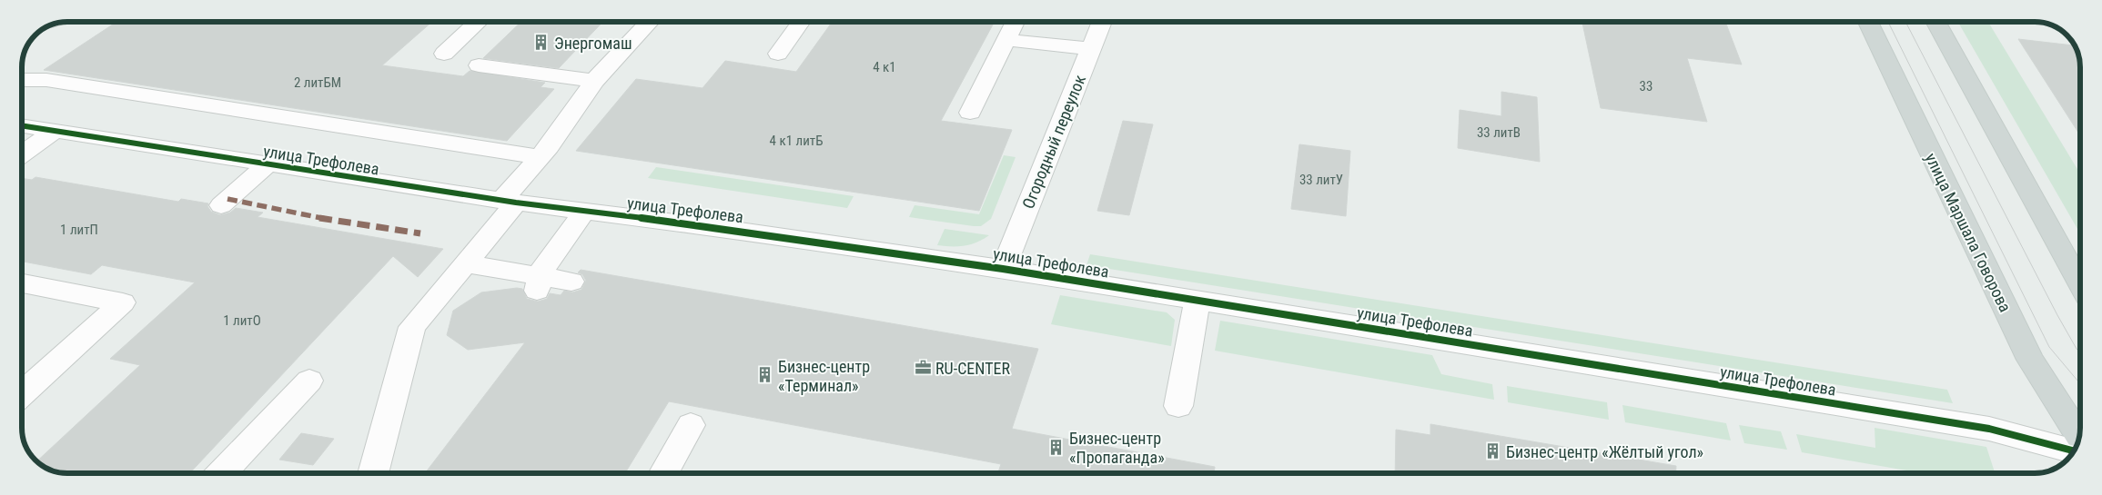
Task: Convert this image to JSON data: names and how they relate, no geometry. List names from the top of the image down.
{
  "streets": {
    "main road": ["улица Маршала Говорова"],
    "street": ["Огородный переулок", "улица Трефолева"]
  },
  "crossings": [
    ["Огородный переулок", "улица Трефолева"]
  ],
  "places": {
    "building": [
      "Энергомаш",
      "Бизнес-центр «Терминал»",
      "Бизнес-центр «Пропаганда»",
      "Бизнес-центр «Жёлтый угол»"
    ],
    "office": ["RU-CENTER"]
  },
  "house_numbers": [
    "4 к1",
    "2 литБМ",
    "33",
    "33 литВ",
    "4 к1 литБ",
    "33 литУ",
    "1 литП",
    "1 литО"
  ]
}
